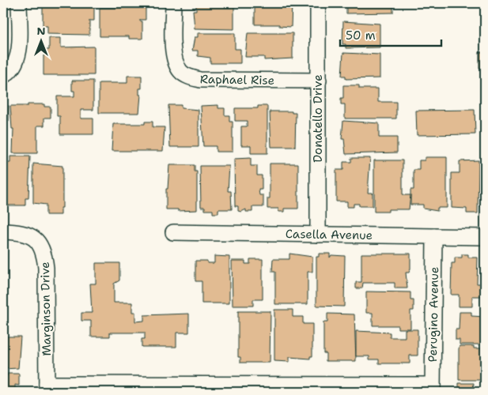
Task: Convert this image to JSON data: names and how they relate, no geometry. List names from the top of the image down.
{
  "streets": {
    "street": [
      "Raphael Rise",
      "Donatello Drive",
      "Casella Avenue",
      "Marginson Drive",
      "Perugino Avenue"
    ]
  },
  "crossings": [
    ["Raphael Rise", "Donatello Drive"],
    ["Donatello Drive", "Casella Avenue"],
    ["Casella Avenue", "Perugino Avenue"]
  ],
  "scale_bar": "50 m",
  "north": "top"
}
